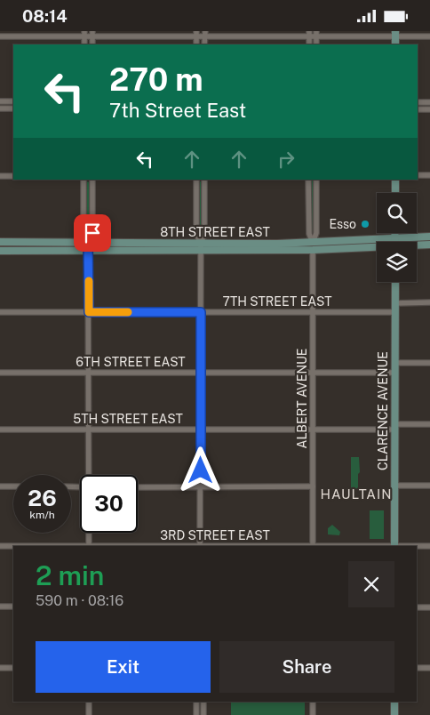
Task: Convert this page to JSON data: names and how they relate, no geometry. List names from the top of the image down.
{
  "streets": {
    "main road": ["8TH STREET EAST", "CLARENCE AVENUE"],
    "street": [
      "7TH STREET EAST",
      "6TH STREET EAST",
      "ALBERT AVENUE",
      "5TH STREET EAST",
      "3RD STREET EAST"
    ]
  },
  "crossings": [
    ["8TH STREET EAST", "ALBERT AVENUE"],
    ["7TH STREET EAST", "ALBERT AVENUE"],
    ["7TH STREET EAST", "CLARENCE AVENUE"],
    ["6TH STREET EAST", "ALBERT AVENUE"],
    ["6TH STREET EAST", "CLARENCE AVENUE"],
    ["ALBERT AVENUE", "5TH STREET EAST"],
    ["CLARENCE AVENUE", "5TH STREET EAST"]
  ],
  "districts": ["HAULTAIN"],
  "places": ["Esso"],
  "page": {
    "status": "08:14",
    "turn": ["270 m", "7th Street East"],
    "speed": "26 km/h",
    "limit": "30",
    "heading": ["2 min", "590 m · 08:16"],
    "buttons": ["Exit", "Share"]
  }
}
